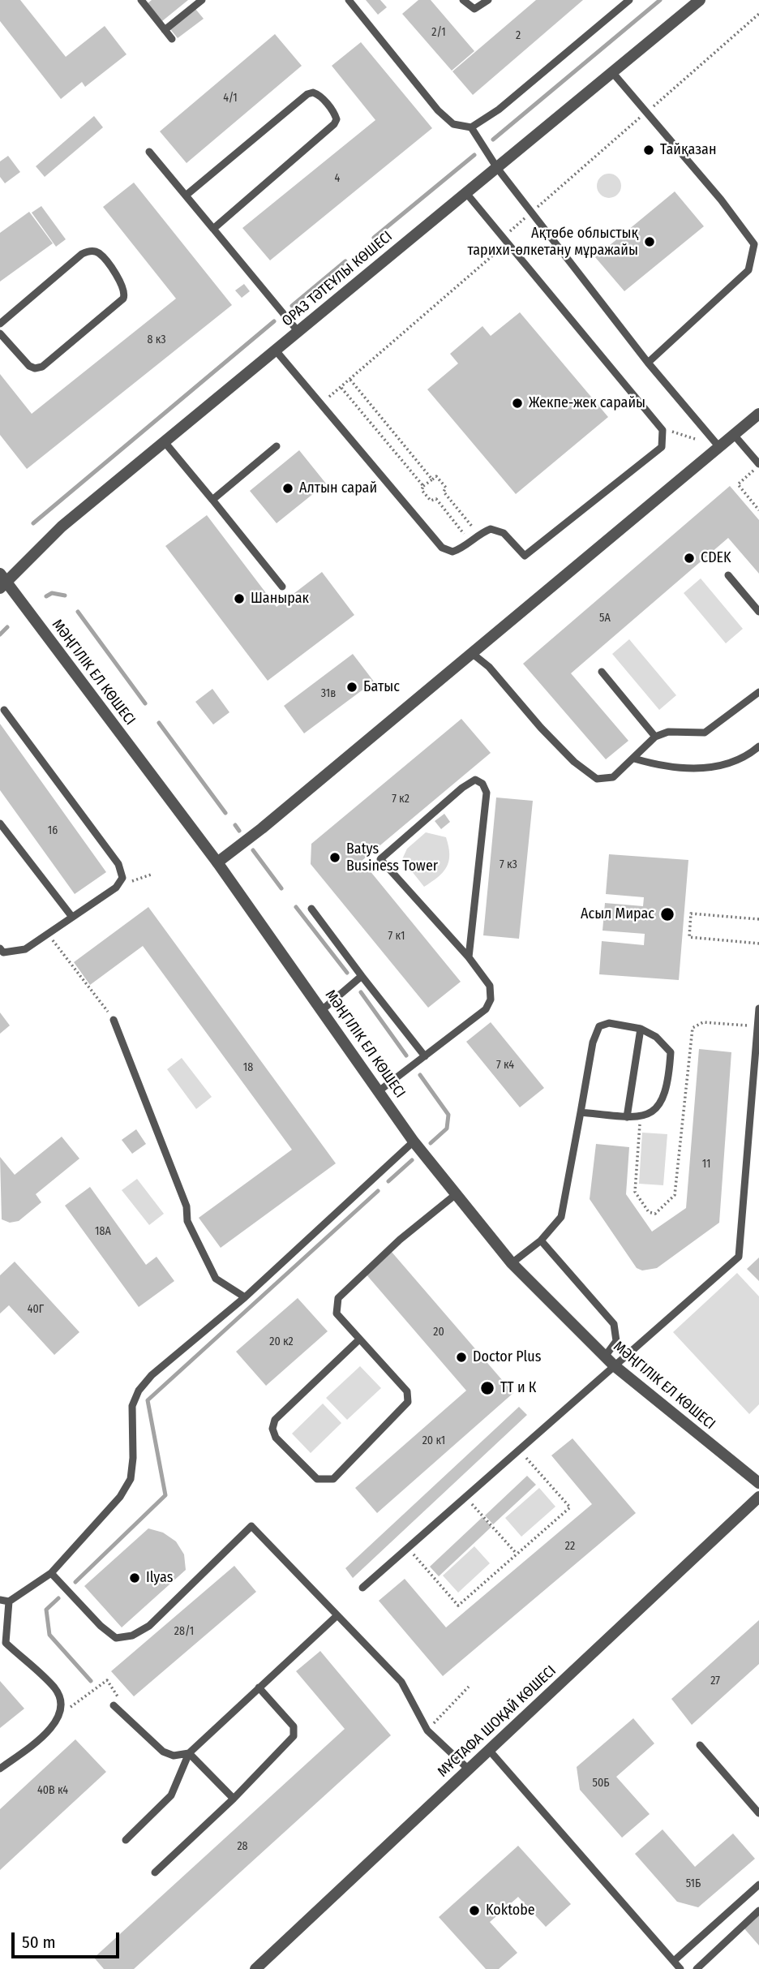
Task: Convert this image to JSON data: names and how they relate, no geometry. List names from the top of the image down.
{
  "streets": {
    "street": ["ОРАЗ ТӘТЕҰЛЫ КӨШЕСІ", "МӘҢГІЛІК ЕЛ КӨШЕСІ", "МҰСТАФА ШОҚАЙ КӨШЕСІ"]
  },
  "crossings": [
    ["ОРАЗ ТӘТЕҰЛЫ КӨШЕСІ", "МӘҢГІЛІК ЕЛ КӨШЕСІ"]
  ],
  "places": [
    "Тайқазан",
    "Ақтөбе облыстық тарихи-өлкетану мұражайы",
    "Жекпе-жек сарайы",
    "Алтын сарай",
    "CDEK",
    "Шанырак",
    "Батыс",
    "Batys Business Tower",
    "Асыл Мирас",
    "Doctor Plus",
    "ТТ и К",
    "Ilyas",
    "Koktobe"
  ],
  "house_numbers": [
    "2/1",
    "2",
    "4/1",
    "4",
    "8 к3",
    "5А",
    "31в",
    "7 к2",
    "16",
    "7 к3",
    "7 к1",
    "7 к4",
    "18",
    "11",
    "18А",
    "40Г",
    "20",
    "20 к2",
    "20 к1",
    "22",
    "28/1",
    "27",
    "50Б",
    "40В к4",
    "28",
    "51Б"
  ],
  "scale_bar": "50 m"
}
